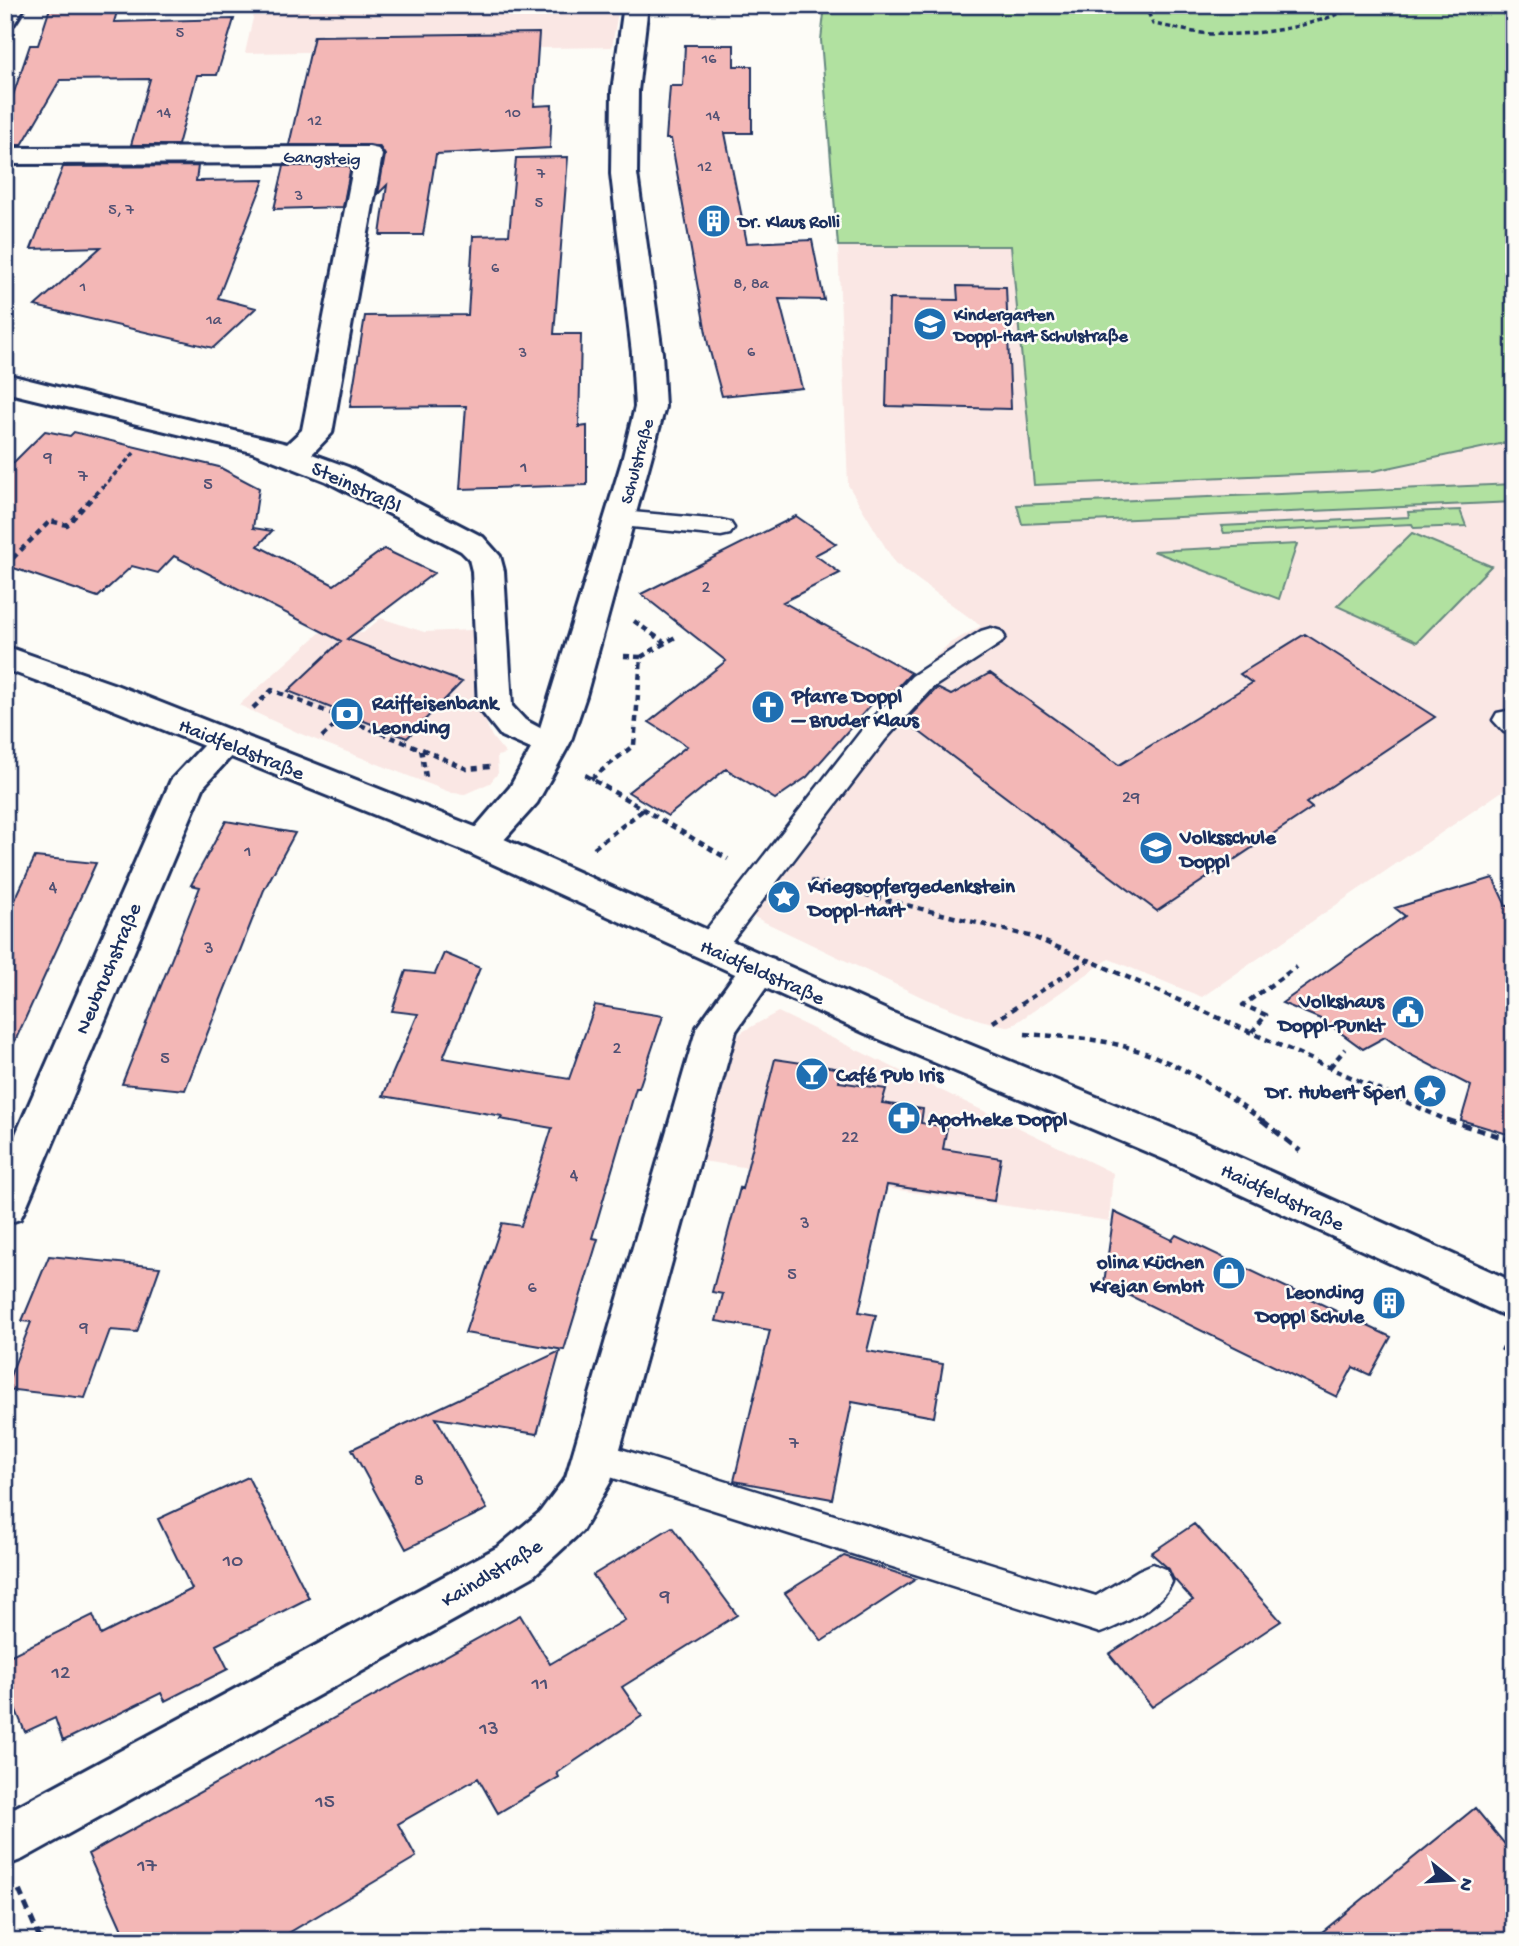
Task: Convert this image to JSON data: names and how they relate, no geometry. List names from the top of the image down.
{
  "streets": {
    "street": [
      "Gangsteig",
      "Schulstraße",
      "Steinstraßl",
      "Haidfeldstraße",
      "Neubruchstraße",
      "Kaindlstraße"
    ]
  },
  "crossings": [
    ["Gangsteig", "Steinstraßl"],
    ["Schulstraße", "Steinstraßl"],
    ["Schulstraße", "Haidfeldstraße"],
    ["Haidfeldstraße", "Neubruchstraße"],
    ["Haidfeldstraße", "Kaindlstraße"]
  ],
  "places": {
    "building": ["Dr. Klaus Rolli", "Leonding Doppl Schule"],
    "school or university": ["Kindergarten Doppl-Hart Schulstraße", "Volksschule Doppl"],
    "church": ["Pfarre Doppl – Bruder Klaus"],
    "bank": ["Raiffeisenbank Leonding"],
    "place": ["Kriegsopfergedenkstein Doppl-Hart", "Dr. Hubert Sperl"],
    "public building": ["Volkshaus Doppl-Punkt"],
    "bar": ["Café Pub Iris"],
    "pharmacy": ["Apotheke Doppl"],
    "shop": ["olina Küchen Krejan GmbH"]
  },
  "house_numbers": [
    "5",
    "16",
    "14",
    "10",
    "14",
    "12",
    "12",
    "7",
    "3",
    "5",
    "5, 7",
    "6",
    "8, 8a",
    "1",
    "1a",
    "6",
    "3",
    "9",
    "1",
    "7",
    "5",
    "2",
    "29",
    "1",
    "4",
    "3",
    "2",
    "5",
    "22",
    "4",
    "3",
    "5",
    "6",
    "9",
    "7",
    "8",
    "10",
    "9",
    "12",
    "11",
    "13",
    "15",
    "17"
  ],
  "north": "right"
}
